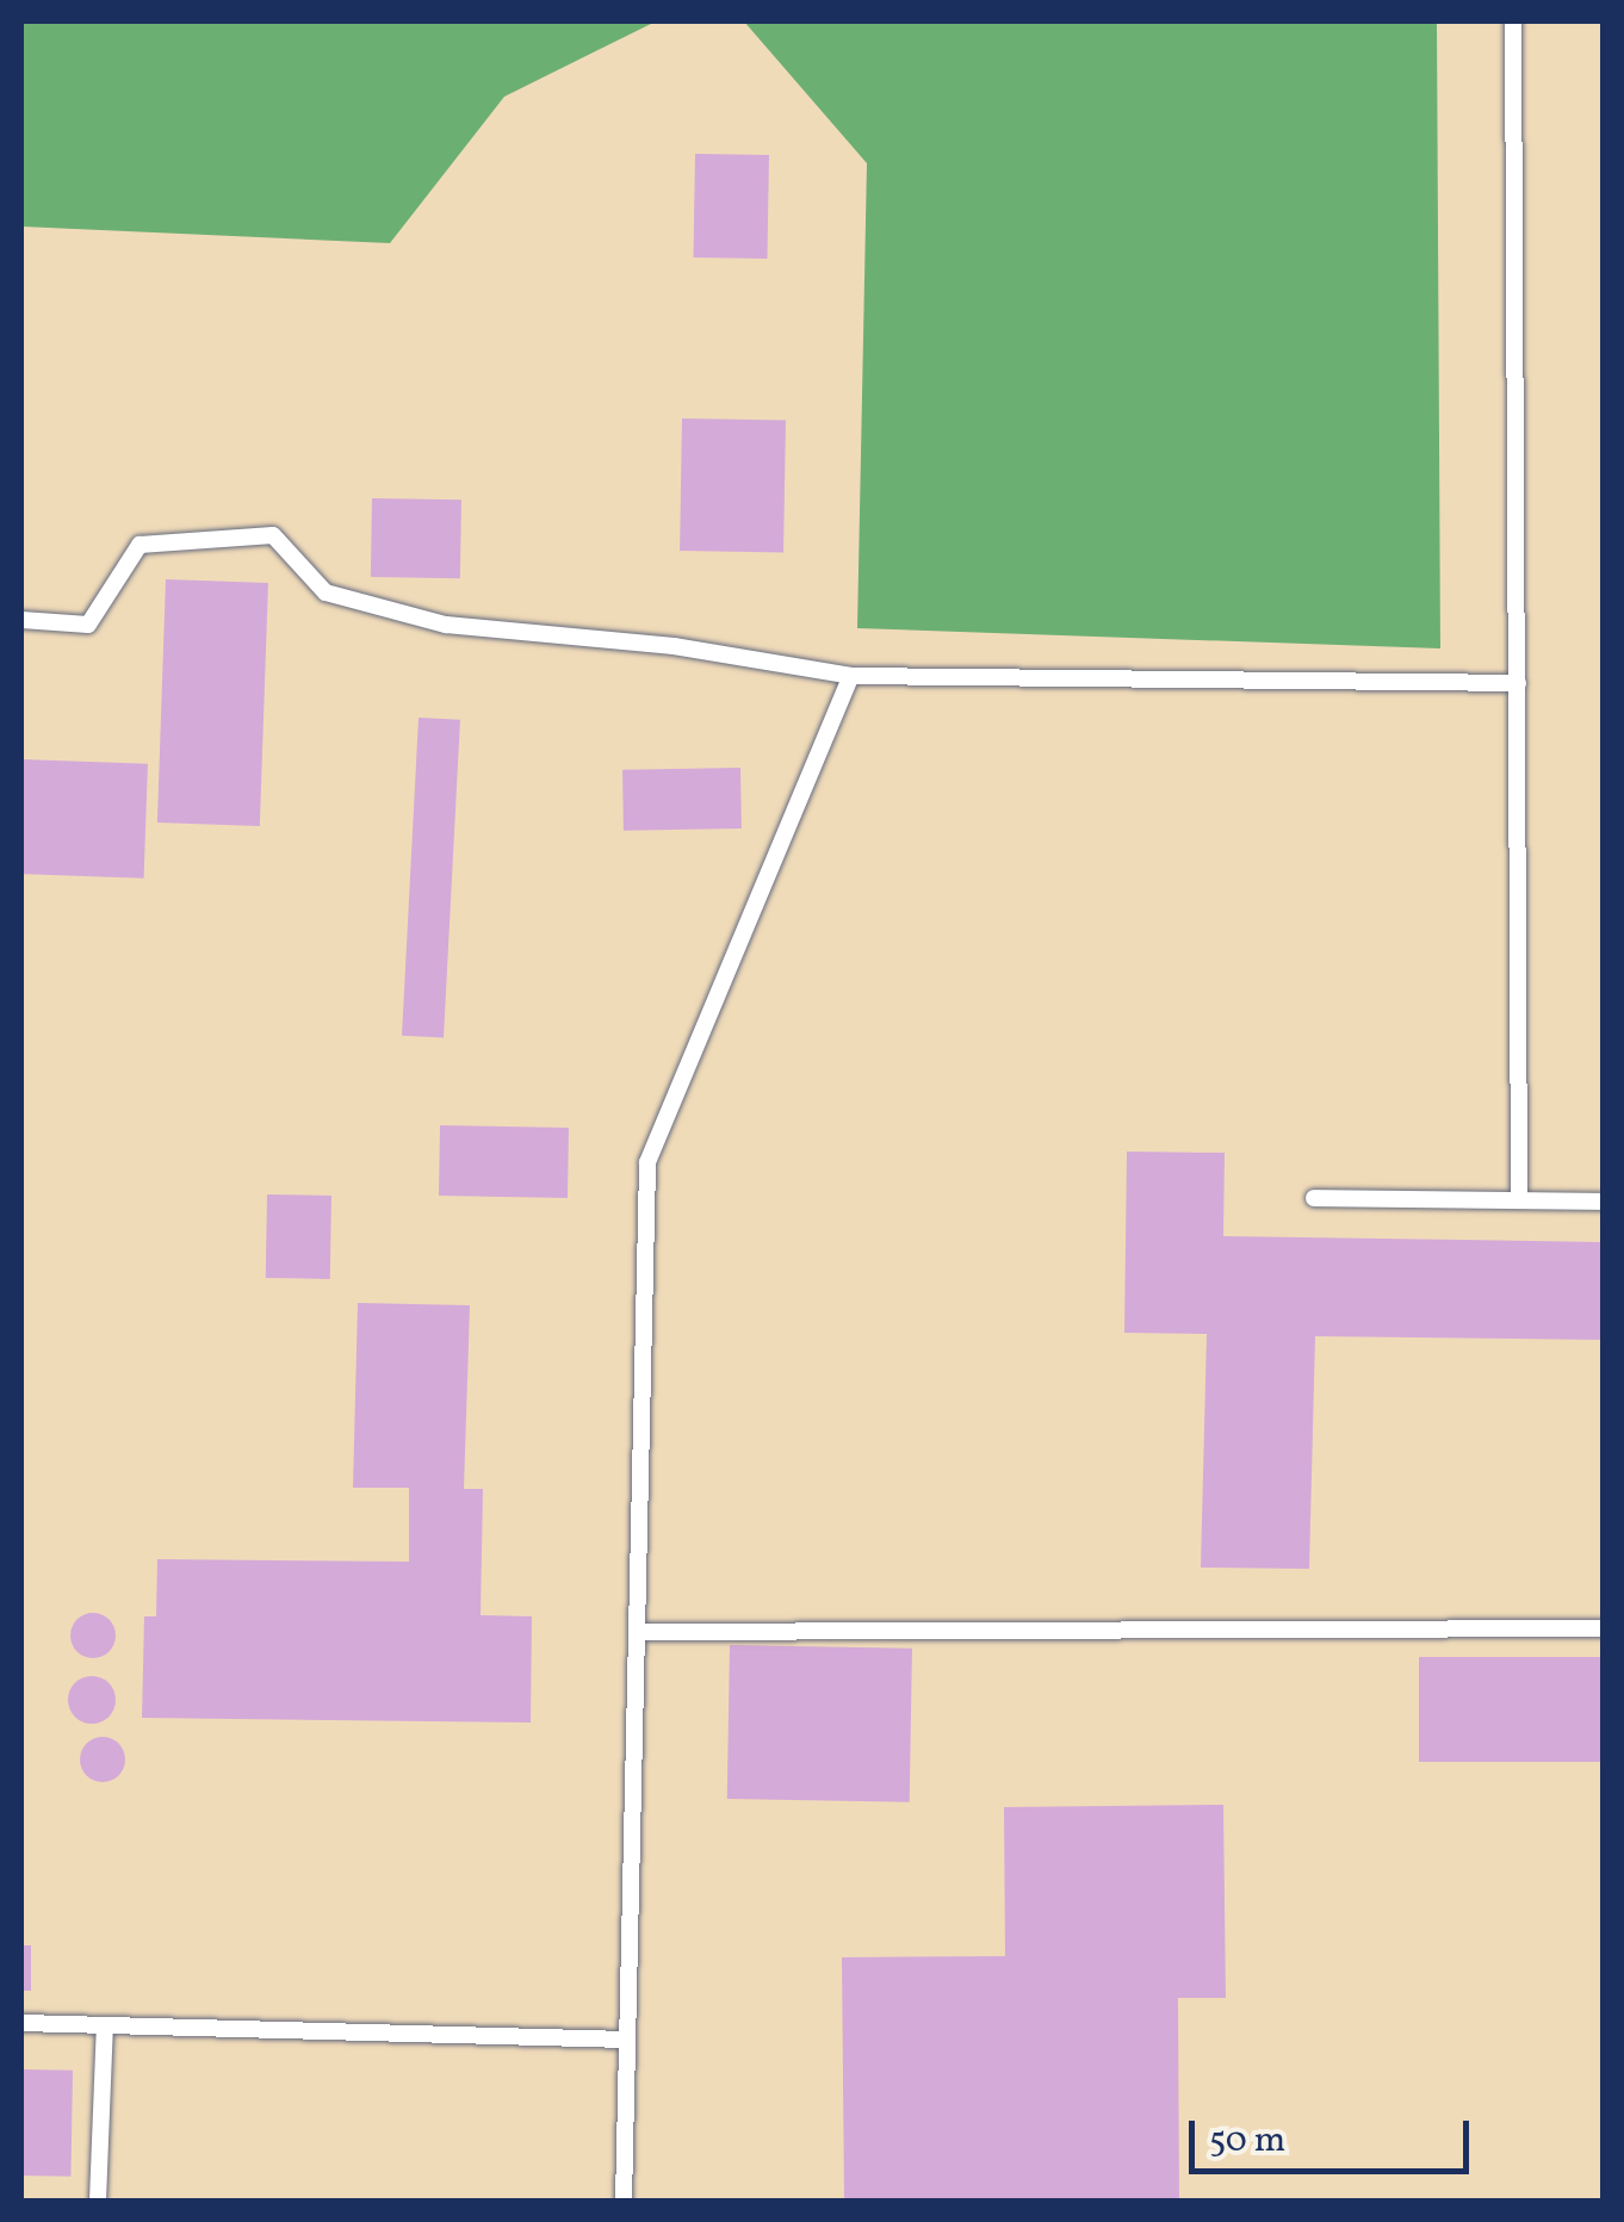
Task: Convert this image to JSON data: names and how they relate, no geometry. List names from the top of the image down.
{
  "scale_bar": "50 m"
}
